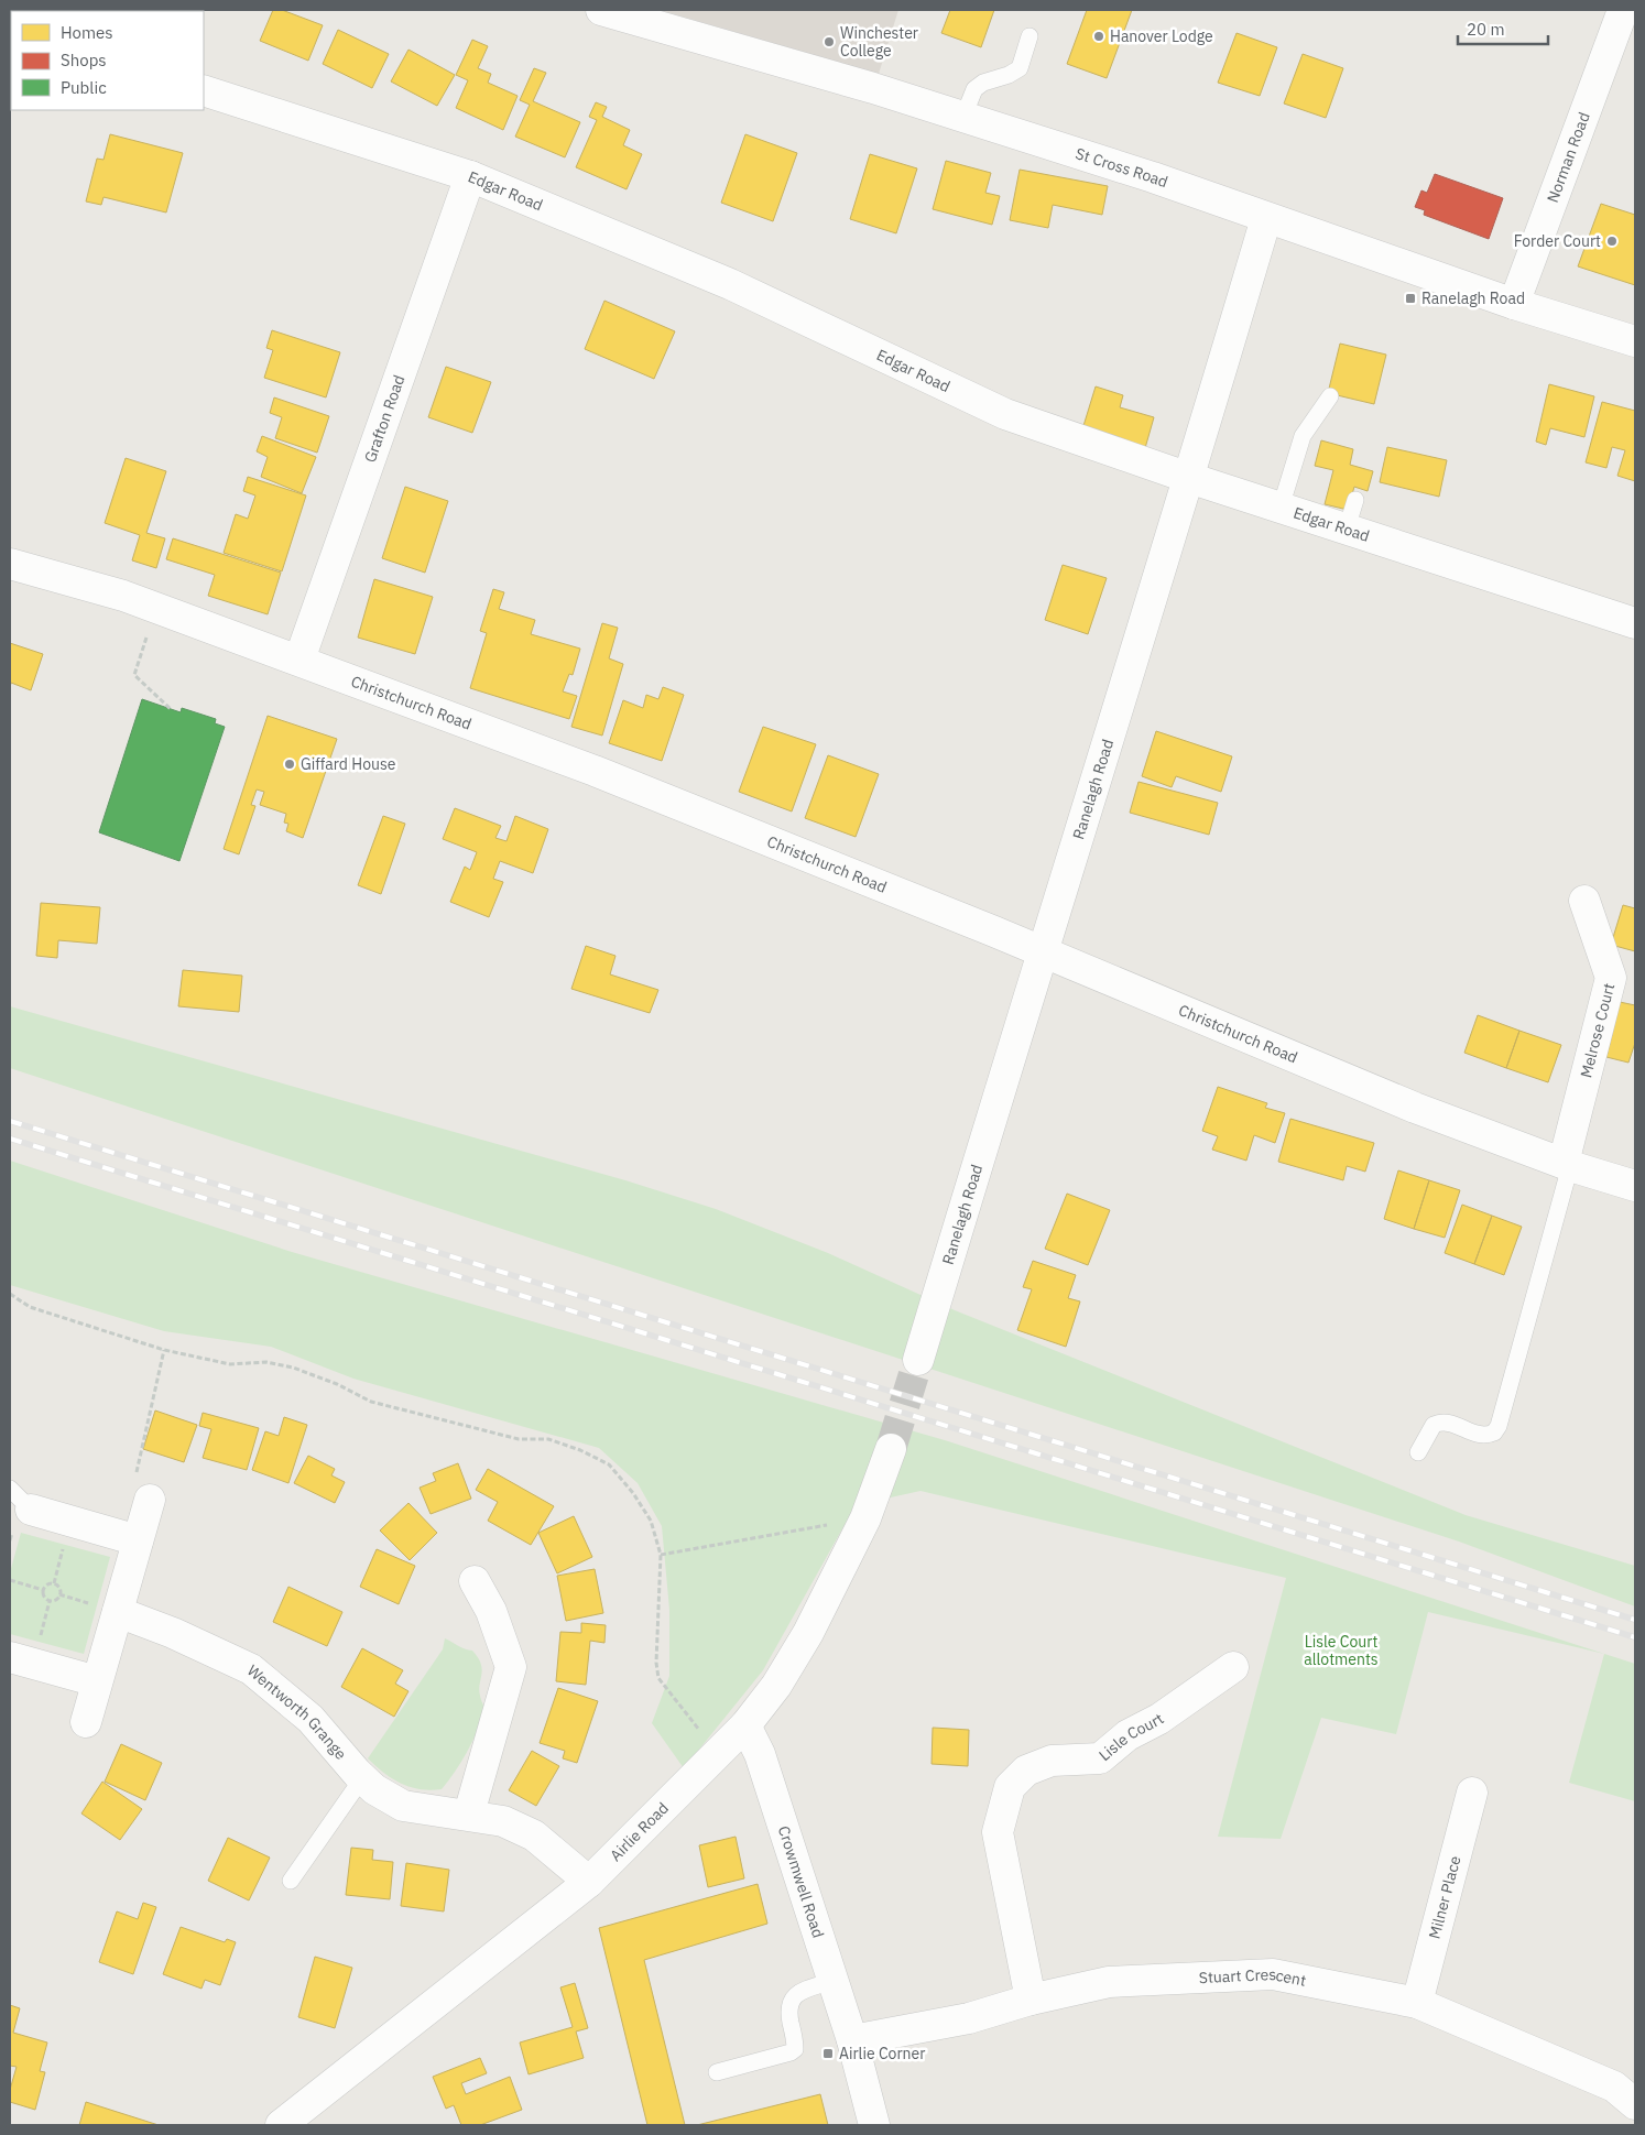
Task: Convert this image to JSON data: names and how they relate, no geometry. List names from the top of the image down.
{
  "streets": {
    "street": [
      "Norman Road",
      "St Cross Road",
      "Edgar Road",
      "Grafton Road",
      "Christchurch Road",
      "Ranelagh Road",
      "Melrose Court",
      "Wentworth Grange",
      "Lisle Court",
      "Airlie Road",
      "Crowmwell Road",
      "Milner Place",
      "Stuart Crescent"
    ]
  },
  "crossings": [
    ["Norman Road", "St Cross Road"],
    ["St Cross Road", "Ranelagh Road"],
    ["Edgar Road", "Grafton Road"],
    ["Edgar Road", "Ranelagh Road"],
    ["Grafton Road", "Christchurch Road"],
    ["Christchurch Road", "Ranelagh Road"],
    ["Christchurch Road", "Melrose Court"],
    ["Wentworth Grange", "Airlie Road"],
    ["Lisle Court", "Stuart Crescent"],
    ["Airlie Road", "Crowmwell Road"],
    ["Crowmwell Road", "Stuart Crescent"],
    ["Milner Place", "Stuart Crescent"]
  ],
  "parks": ["Lisle Court allotments"],
  "places": {
    "other": [
      "Hanover Lodge",
      "Winchester College",
      "Forder Court",
      "Giffard House"
    ],
    "transit": ["Ranelagh Road", "Airlie Corner"]
  },
  "legend": ["Homes", "Shops", "Public"],
  "scale_bar": "20 m"
}
